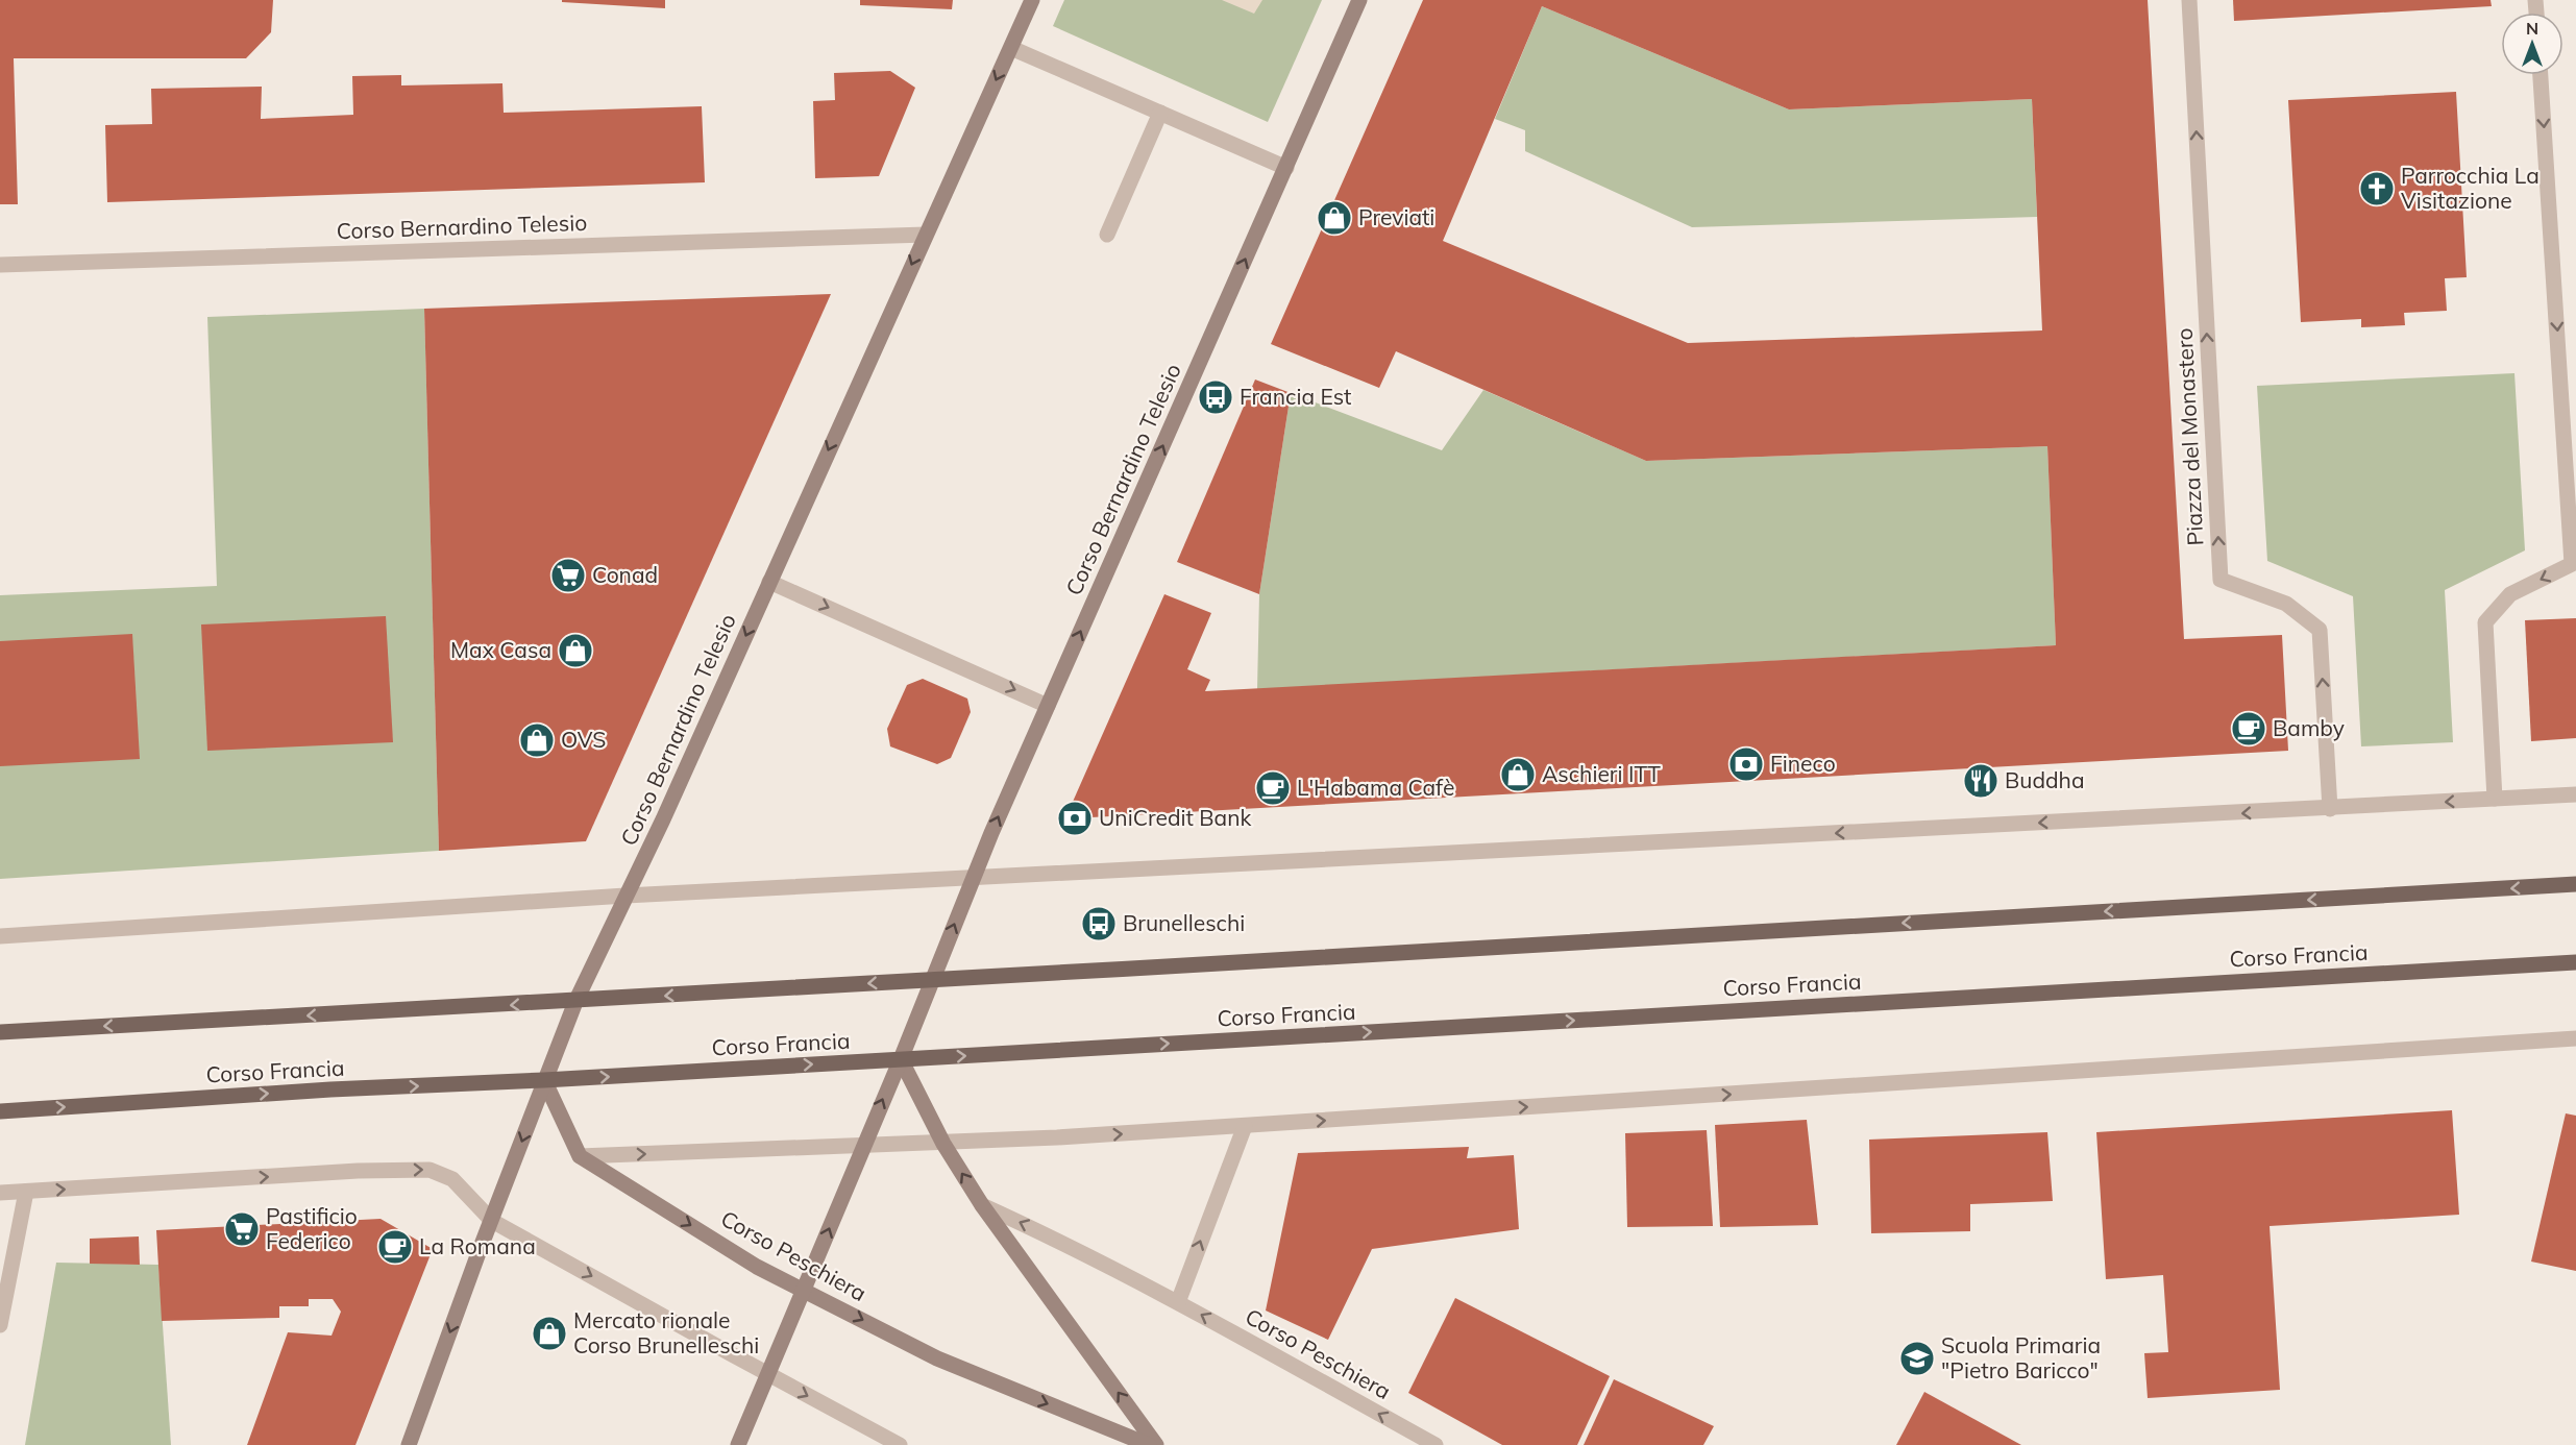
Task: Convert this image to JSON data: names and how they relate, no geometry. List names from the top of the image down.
{
  "streets": {
    "main road": ["Corso Francia"],
    "street": ["Corso Bernardino Telesio", "Piazza del Monastero", "Corso Peschiera"]
  },
  "one_way": ["Piazza del Monastero"],
  "places": {
    "church": ["Parrocchia La Visitazione"],
    "shop": [
      "Previati",
      "Max Casa",
      "OVS",
      "Aschieri ITT",
      "Mercato rionale Corso Brunelleschi"
    ],
    "bus stop": ["Francia Est", "Brunelleschi"],
    "supermarket": ["Conad", "Pastificio Federico"],
    "cafe": ["Bamby", "L'Habama Cafè", "La Romana"],
    "bank": ["Fineco", "UniCredit Bank"],
    "restaurant": ["Buddha"],
    "school or university": ["Scuola Primaria \"Pietro Baricco\""]
  },
  "north": "top"
}
